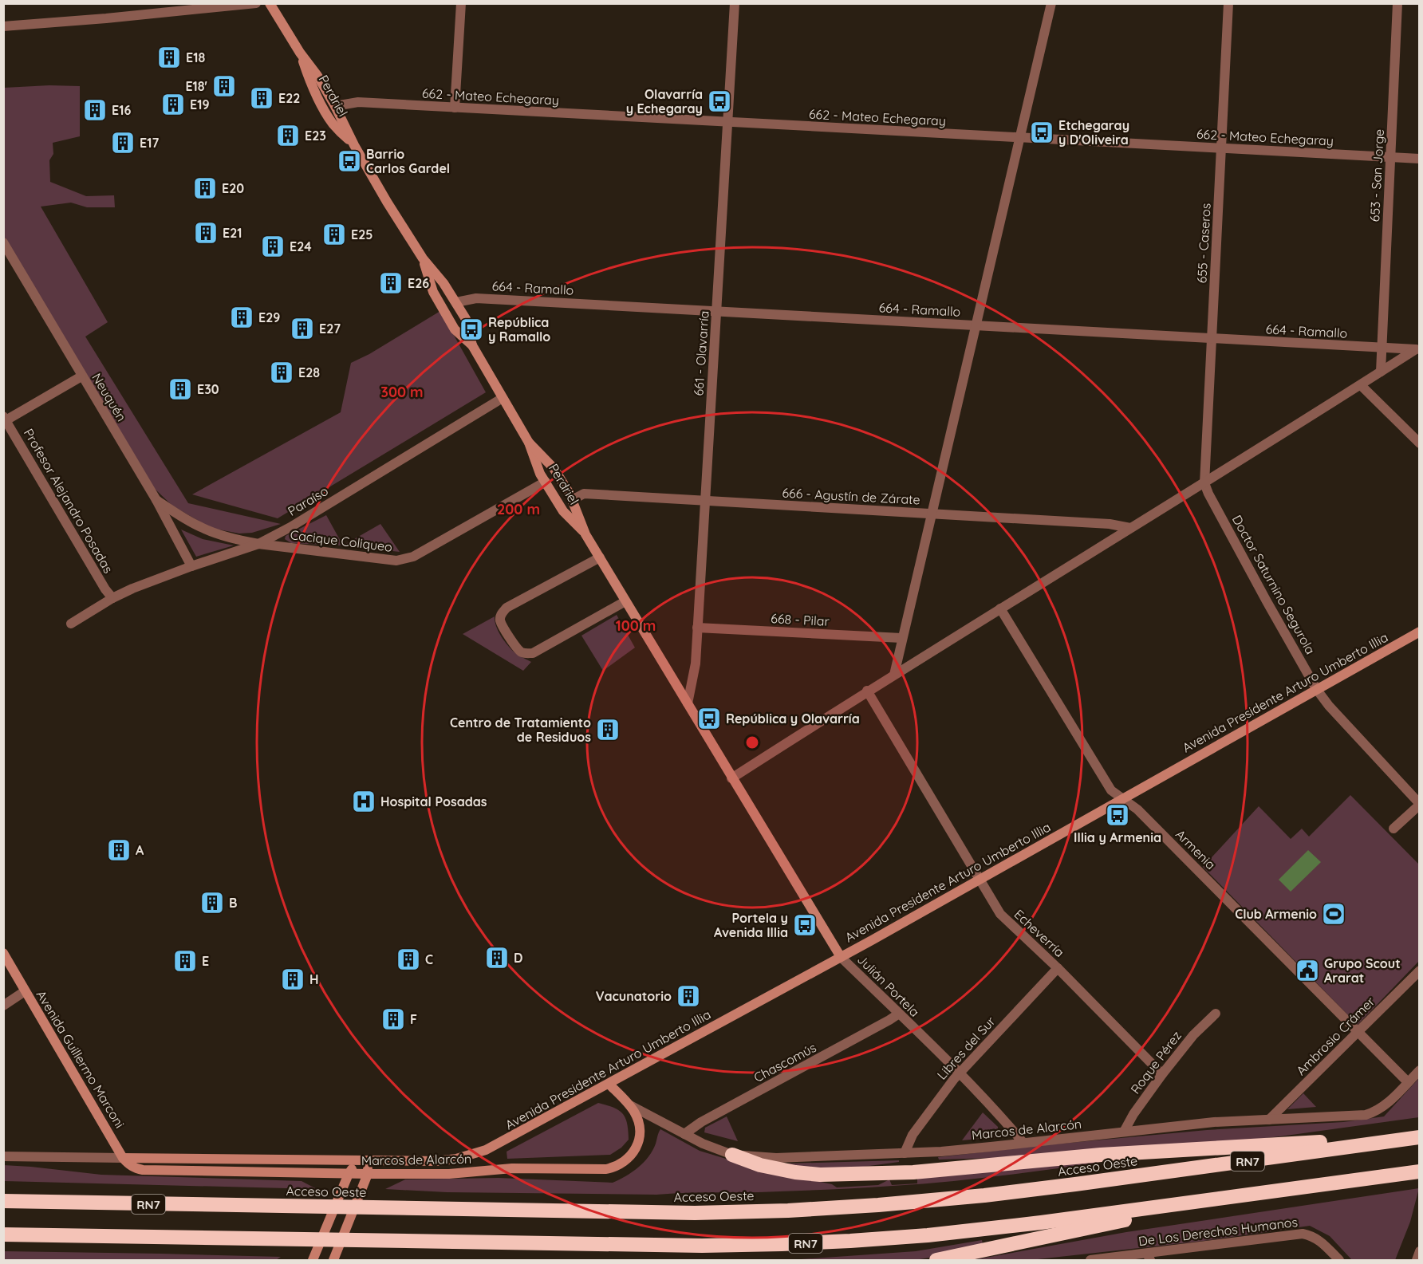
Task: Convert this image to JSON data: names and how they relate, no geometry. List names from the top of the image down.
{
  "streets": {
    "highway": ["RN7", "Acceso Oeste"],
    "main road": [
      "Perdriel",
      "Avenida Presidente Arturo Umberto Illia",
      "Julián Portela",
      "Avenida Guillermo Marconi",
      "Marcos de Alarcón"
    ],
    "street": [
      "662 - Mateo Echegaray",
      "653 - San Jorge",
      "655 - Caseros",
      "664 - Ramallo",
      "661 - Olavarría",
      "Neuquén",
      "666 - Agustín de Zárate",
      "Profesor Alejandro Posadas",
      "Paraíso",
      "Cacique Coliqueo",
      "Doctor Saturnino Segurola",
      "668 - Pilar",
      "Armenia",
      "Echeverría",
      "Ambrosio Crámer",
      "Libres del Sur",
      "Chascomús",
      "Roque Pérez",
      "De Los Derechos Humanos"
    ]
  },
  "crossings": [
    ["Perdriel", "Cacique Coliqueo"],
    ["Perdriel", "Julián Portela"],
    ["662 - Mateo Echegaray", "653 - San Jorge"],
    ["662 - Mateo Echegaray", "655 - Caseros"],
    ["662 - Mateo Echegaray", "661 - Olavarría"],
    ["653 - San Jorge", "664 - Ramallo"],
    ["655 - Caseros", "664 - Ramallo"],
    ["655 - Caseros", "Doctor Saturnino Segurola"],
    ["664 - Ramallo", "661 - Olavarría"],
    ["661 - Olavarría", "666 - Agustín de Zárate"],
    ["661 - Olavarría", "668 - Pilar"],
    ["661 - Olavarría", "Julián Portela"],
    ["Neuquén", "Paraíso"],
    ["Neuquén", "Cacique Coliqueo"],
    ["Profesor Alejandro Posadas", "Paraíso"],
    ["Paraíso", "Cacique Coliqueo"],
    ["Doctor Saturnino Segurola", "Avenida Presidente Arturo Umberto Illia"],
    ["Avenida Presidente Arturo Umberto Illia", "Armenia"],
    ["Avenida Presidente Arturo Umberto Illia", "Echeverría"],
    ["Avenida Presidente Arturo Umberto Illia", "Julián Portela"],
    ["Avenida Presidente Arturo Umberto Illia", "Marcos de Alarcón"],
    ["Armenia", "Ambrosio Crámer"],
    ["Armenia", "Marcos de Alarcón"],
    ["Echeverría", "Libres del Sur"],
    ["Echeverría", "Roque Pérez"],
    ["Julián Portela", "Libres del Sur"],
    ["Julián Portela", "Chascomús"],
    ["Julián Portela", "Marcos de Alarcón"],
    ["Ambrosio Crámer", "Marcos de Alarcón"],
    ["Libres del Sur", "Marcos de Alarcón"],
    ["Avenida Guillermo Marconi", "Marcos de Alarcón"],
    ["Chascomús", "Marcos de Alarcón"],
    ["Roque Pérez", "Marcos de Alarcón"]
  ],
  "places": {
    "building": [
      "E18",
      "E18'",
      "E22",
      "E19",
      "E16",
      "E23",
      "E17",
      "E20",
      "E21",
      "E25",
      "E24",
      "E26",
      "E29",
      "E27",
      "E28",
      "E30",
      "Centro de Tratamiento de Residuos",
      "A",
      "B",
      "D",
      "C",
      "E",
      "H",
      "Vacunatorio",
      "F"
    ],
    "bus stop": [
      "Olavarría y Echegaray",
      "Etchegaray y D'Oliveira",
      "Barrio Carlos Gardel",
      "República y Ramallo",
      "República y Olavarría",
      "Illia y Armenia",
      "Portela y Avenida Illia"
    ],
    "hospital": ["Hospital Posadas"],
    "sports": ["Club Armenio"],
    "public building": ["Grupo Scout Ararat"]
  },
  "rings": ["300 m", "200 m", "100 m"]
}
